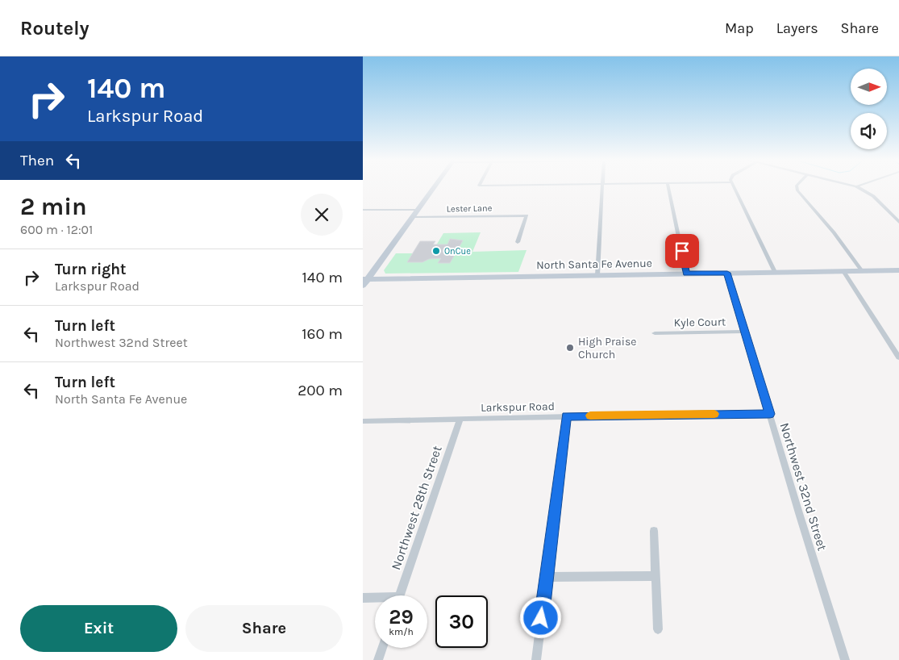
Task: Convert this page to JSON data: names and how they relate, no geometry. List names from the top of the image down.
{
  "streets": {
    "main road": ["North Santa Fe Avenue"],
    "street": [
      "Lester Lane",
      "Kyle Court",
      "Larkspur Road",
      "Northwest 32nd Street",
      "Northwest 28th Street"
    ]
  },
  "crossings": [
    ["North Santa Fe Avenue", "Northwest 32nd Street"],
    ["Kyle Court", "Northwest 32nd Street"],
    ["Larkspur Road", "Northwest 32nd Street"],
    ["Larkspur Road", "Northwest 28th Street"]
  ],
  "places": ["OnCue", "High Praise Church"],
  "north": "right",
  "page": {
    "header": "Routely",
    "nav": ["Map", "Layers", "Share"],
    "turn": ["140 m", "Larkspur Road"],
    "then": "Then",
    "heading": ["2 min", "600 m · 12:01"],
    "list": [
      {
        "name": "Turn right",
        "note": "Larkspur Road",
        "value": "140 m"
      },
      {
        "name": "Turn left",
        "note": "Northwest 32nd Street",
        "value": "160 m"
      },
      {
        "name": "Turn left",
        "note": "North Santa Fe Avenue",
        "value": "200 m"
      }
    ],
    "speed": "29 km/h",
    "limit": "30",
    "buttons": ["Exit", "Share"]
  }
}
